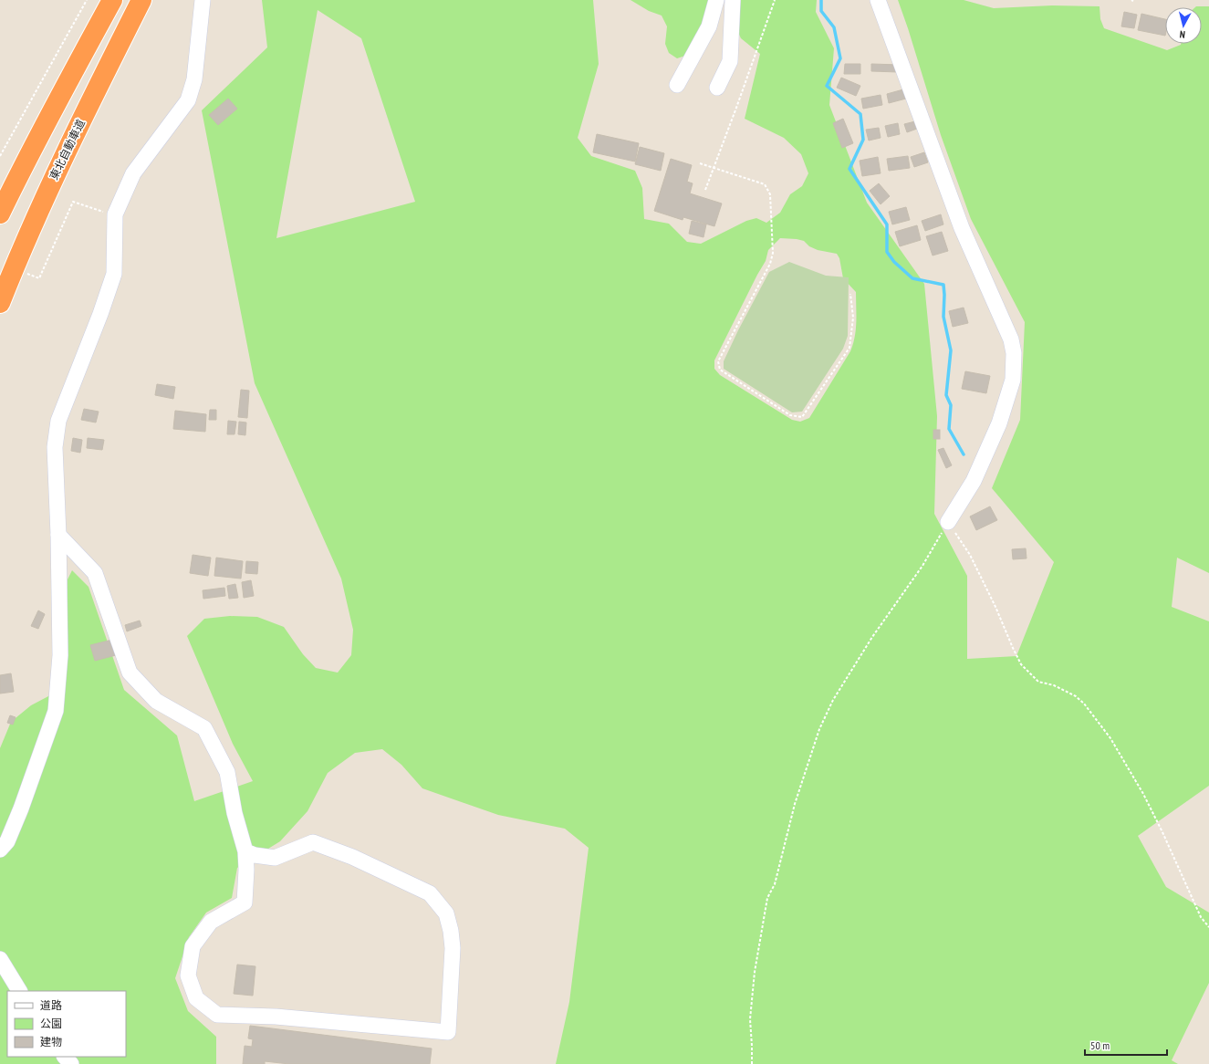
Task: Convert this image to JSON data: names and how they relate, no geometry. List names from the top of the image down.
{
  "streets": {
    "highway": ["東北自動車道"]
  },
  "legend": ["道路", "公園", "建物"],
  "scale_bar": "50 m",
  "north": "bottom"
}
